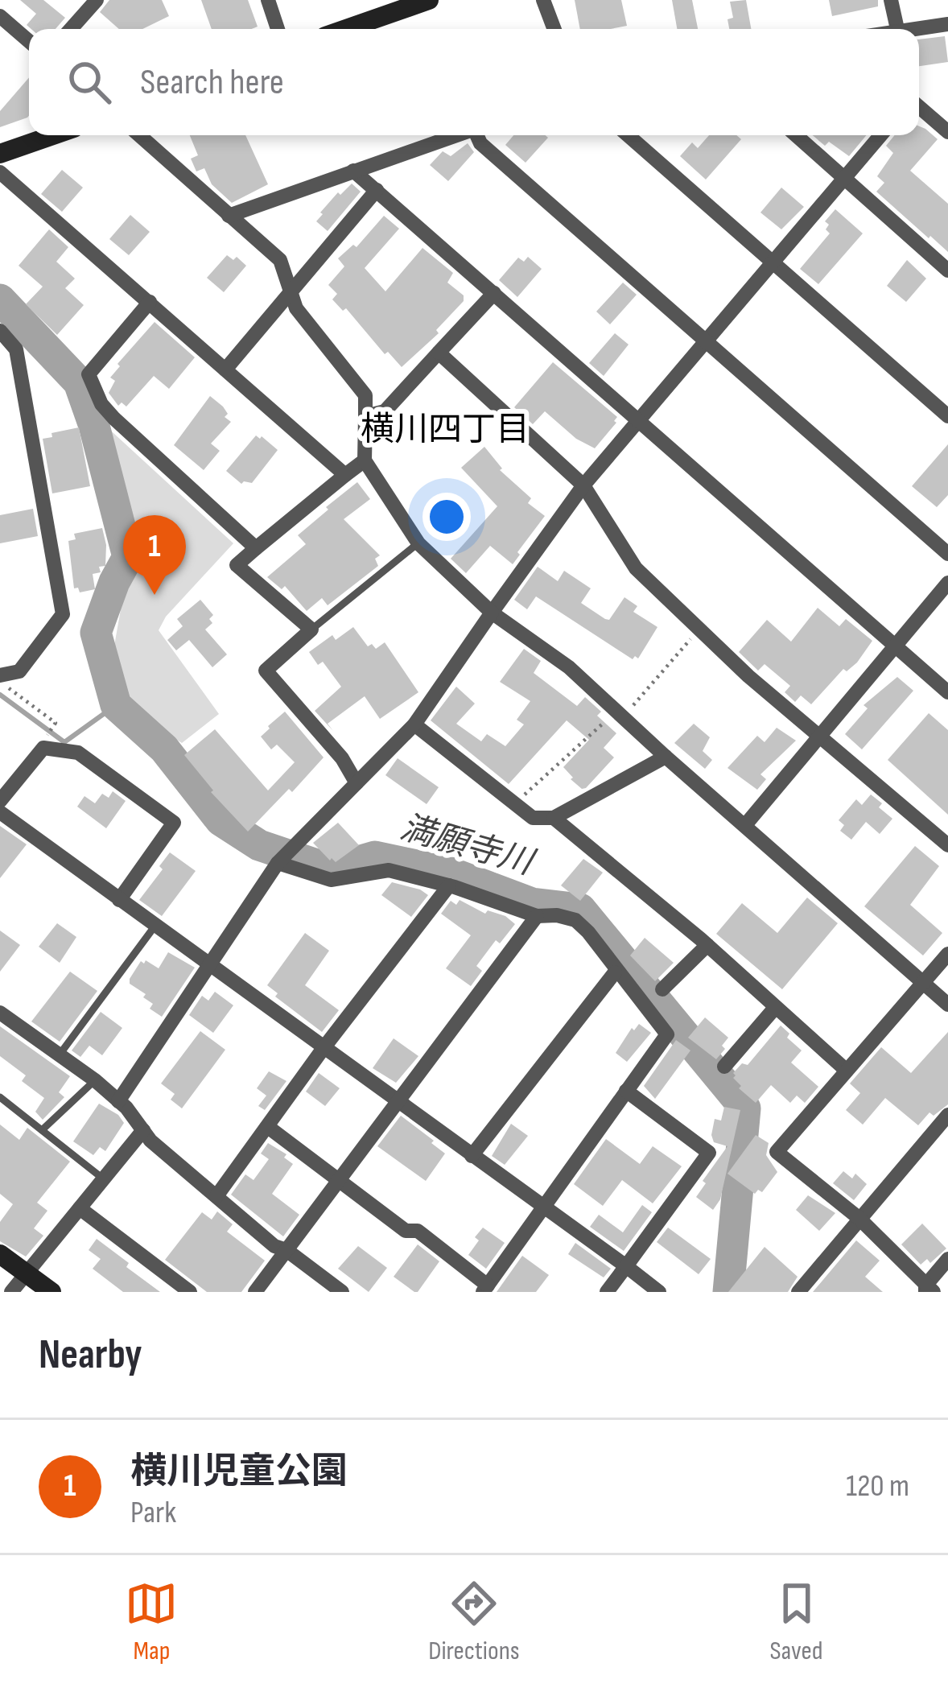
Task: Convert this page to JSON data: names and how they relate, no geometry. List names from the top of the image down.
{
  "districts": ["横川四丁目"],
  "water": ["満願寺川"],
  "page": {
    "search": "Search here",
    "pins": "1",
    "heading": "Nearby",
    "list": [
      {
        "mark": "1",
        "name": "横川児童公園",
        "note": "Park",
        "value": "120 m"
      }
    ],
    "nav": ["Map", "Directions", "Saved"]
  }
}
